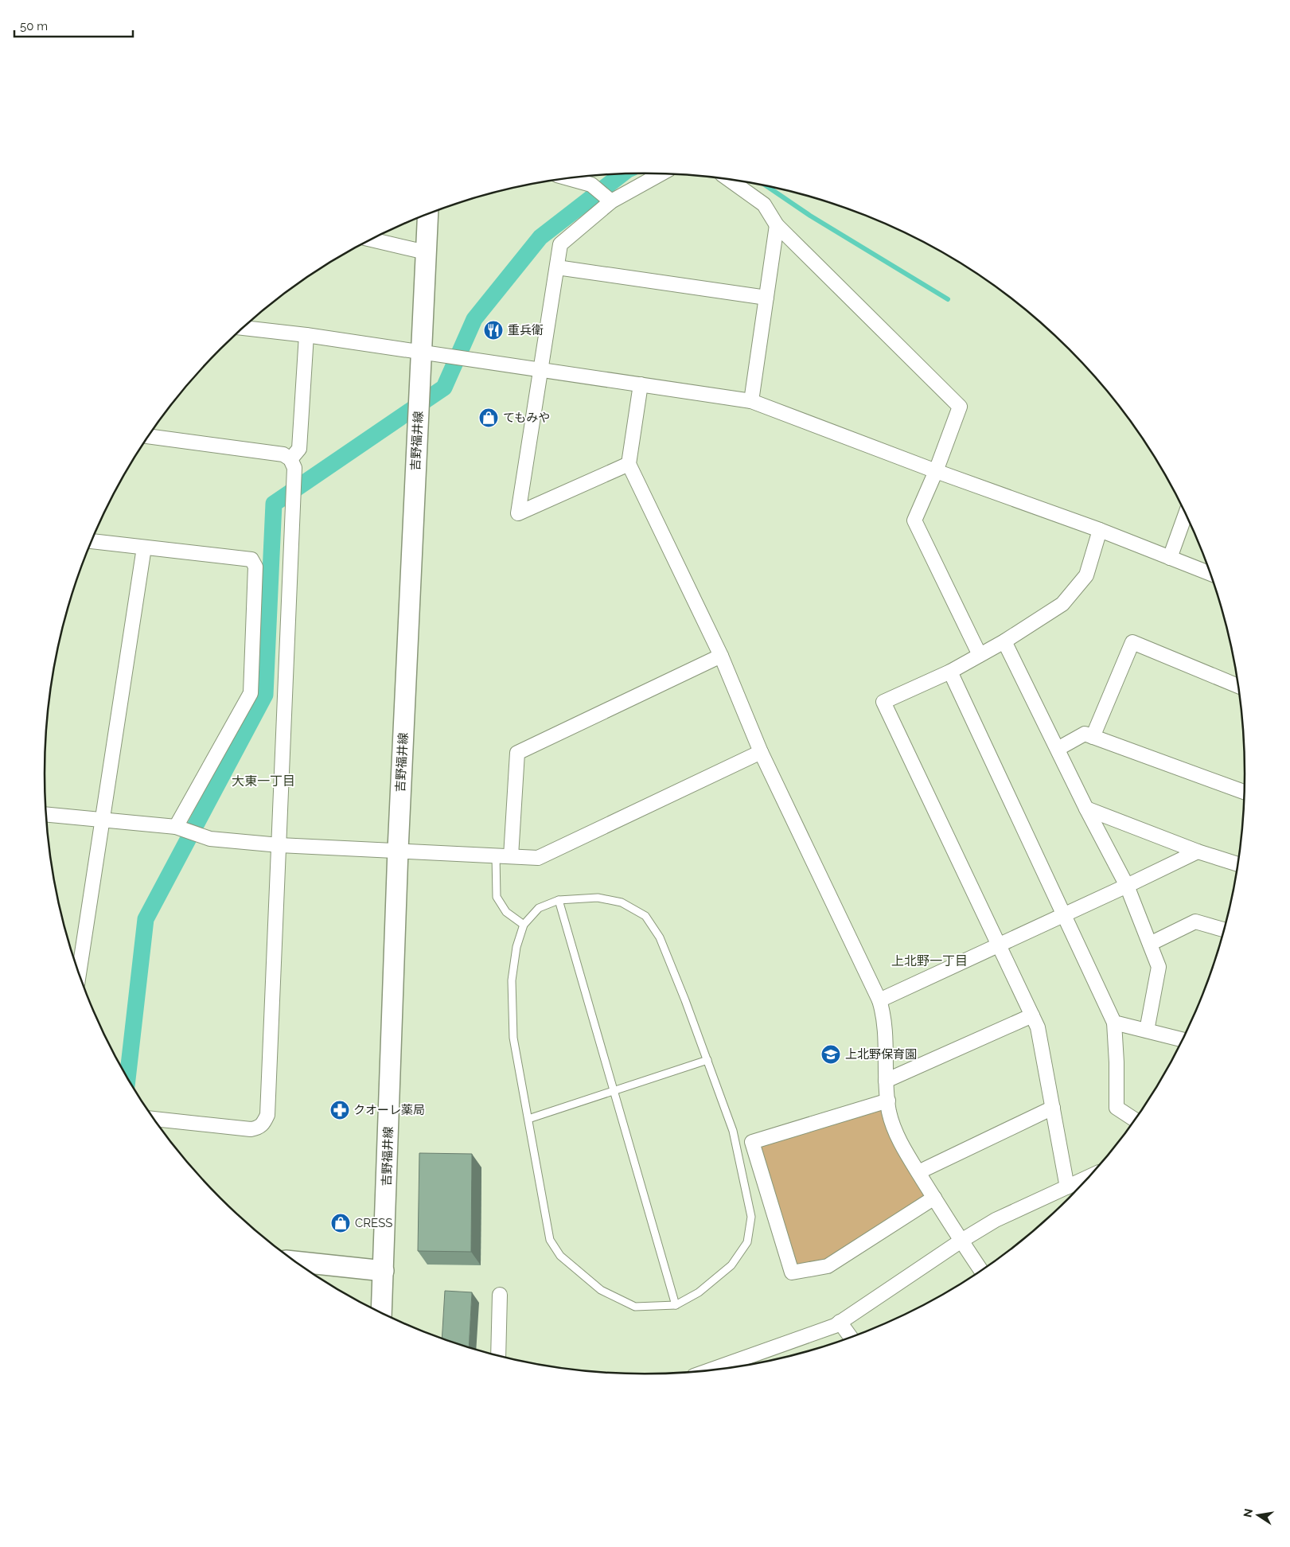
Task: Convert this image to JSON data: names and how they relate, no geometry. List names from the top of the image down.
{
  "streets": {
    "main road": ["吉野福井線"]
  },
  "districts": ["大東一丁目", "上北野一丁目"],
  "places": {
    "restaurant": ["重兵衛"],
    "shop": ["てもみや", "CRESS"],
    "school or university": ["上北野保育園"],
    "pharmacy": ["クオーレ薬局"]
  },
  "scale_bar": "50 m",
  "north": "left"
}
